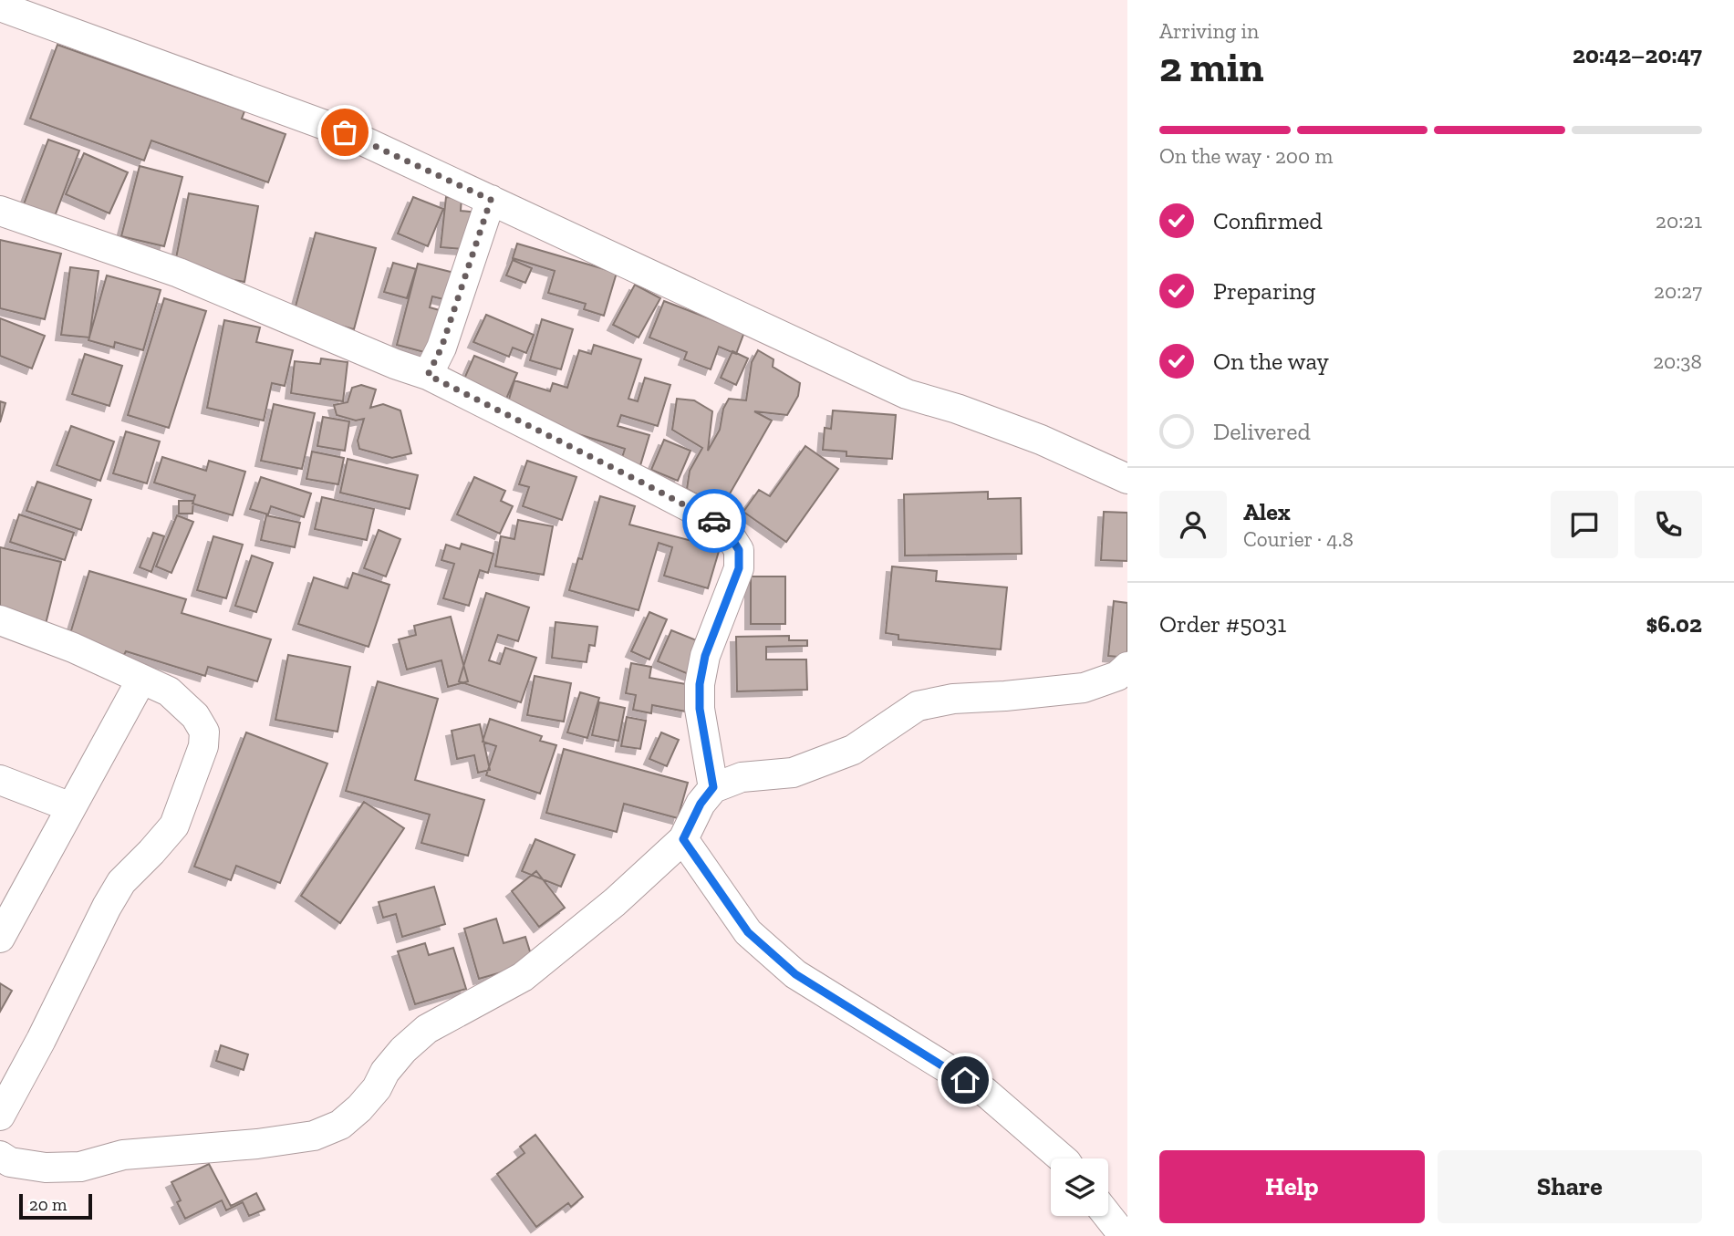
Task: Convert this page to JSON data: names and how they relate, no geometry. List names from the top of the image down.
{
  "scale_bar": "20 m",
  "page": {
    "heading": ["2 min", "Arriving in", "20:42–20:47"],
    "panel": [
      "Alex",
      "Courier · 4.8",
      "Order #5031",
      "$6.02"
    ],
    "bar": "On the way · 200 m",
    "list": [
      ["Confirmed", "20:21"],
      ["Preparing", "20:27"],
      ["On the way", "20:38"],
      "Delivered"
    ],
    "buttons": ["Help", "Share"],
    "scale": "20 m"
  }
}
